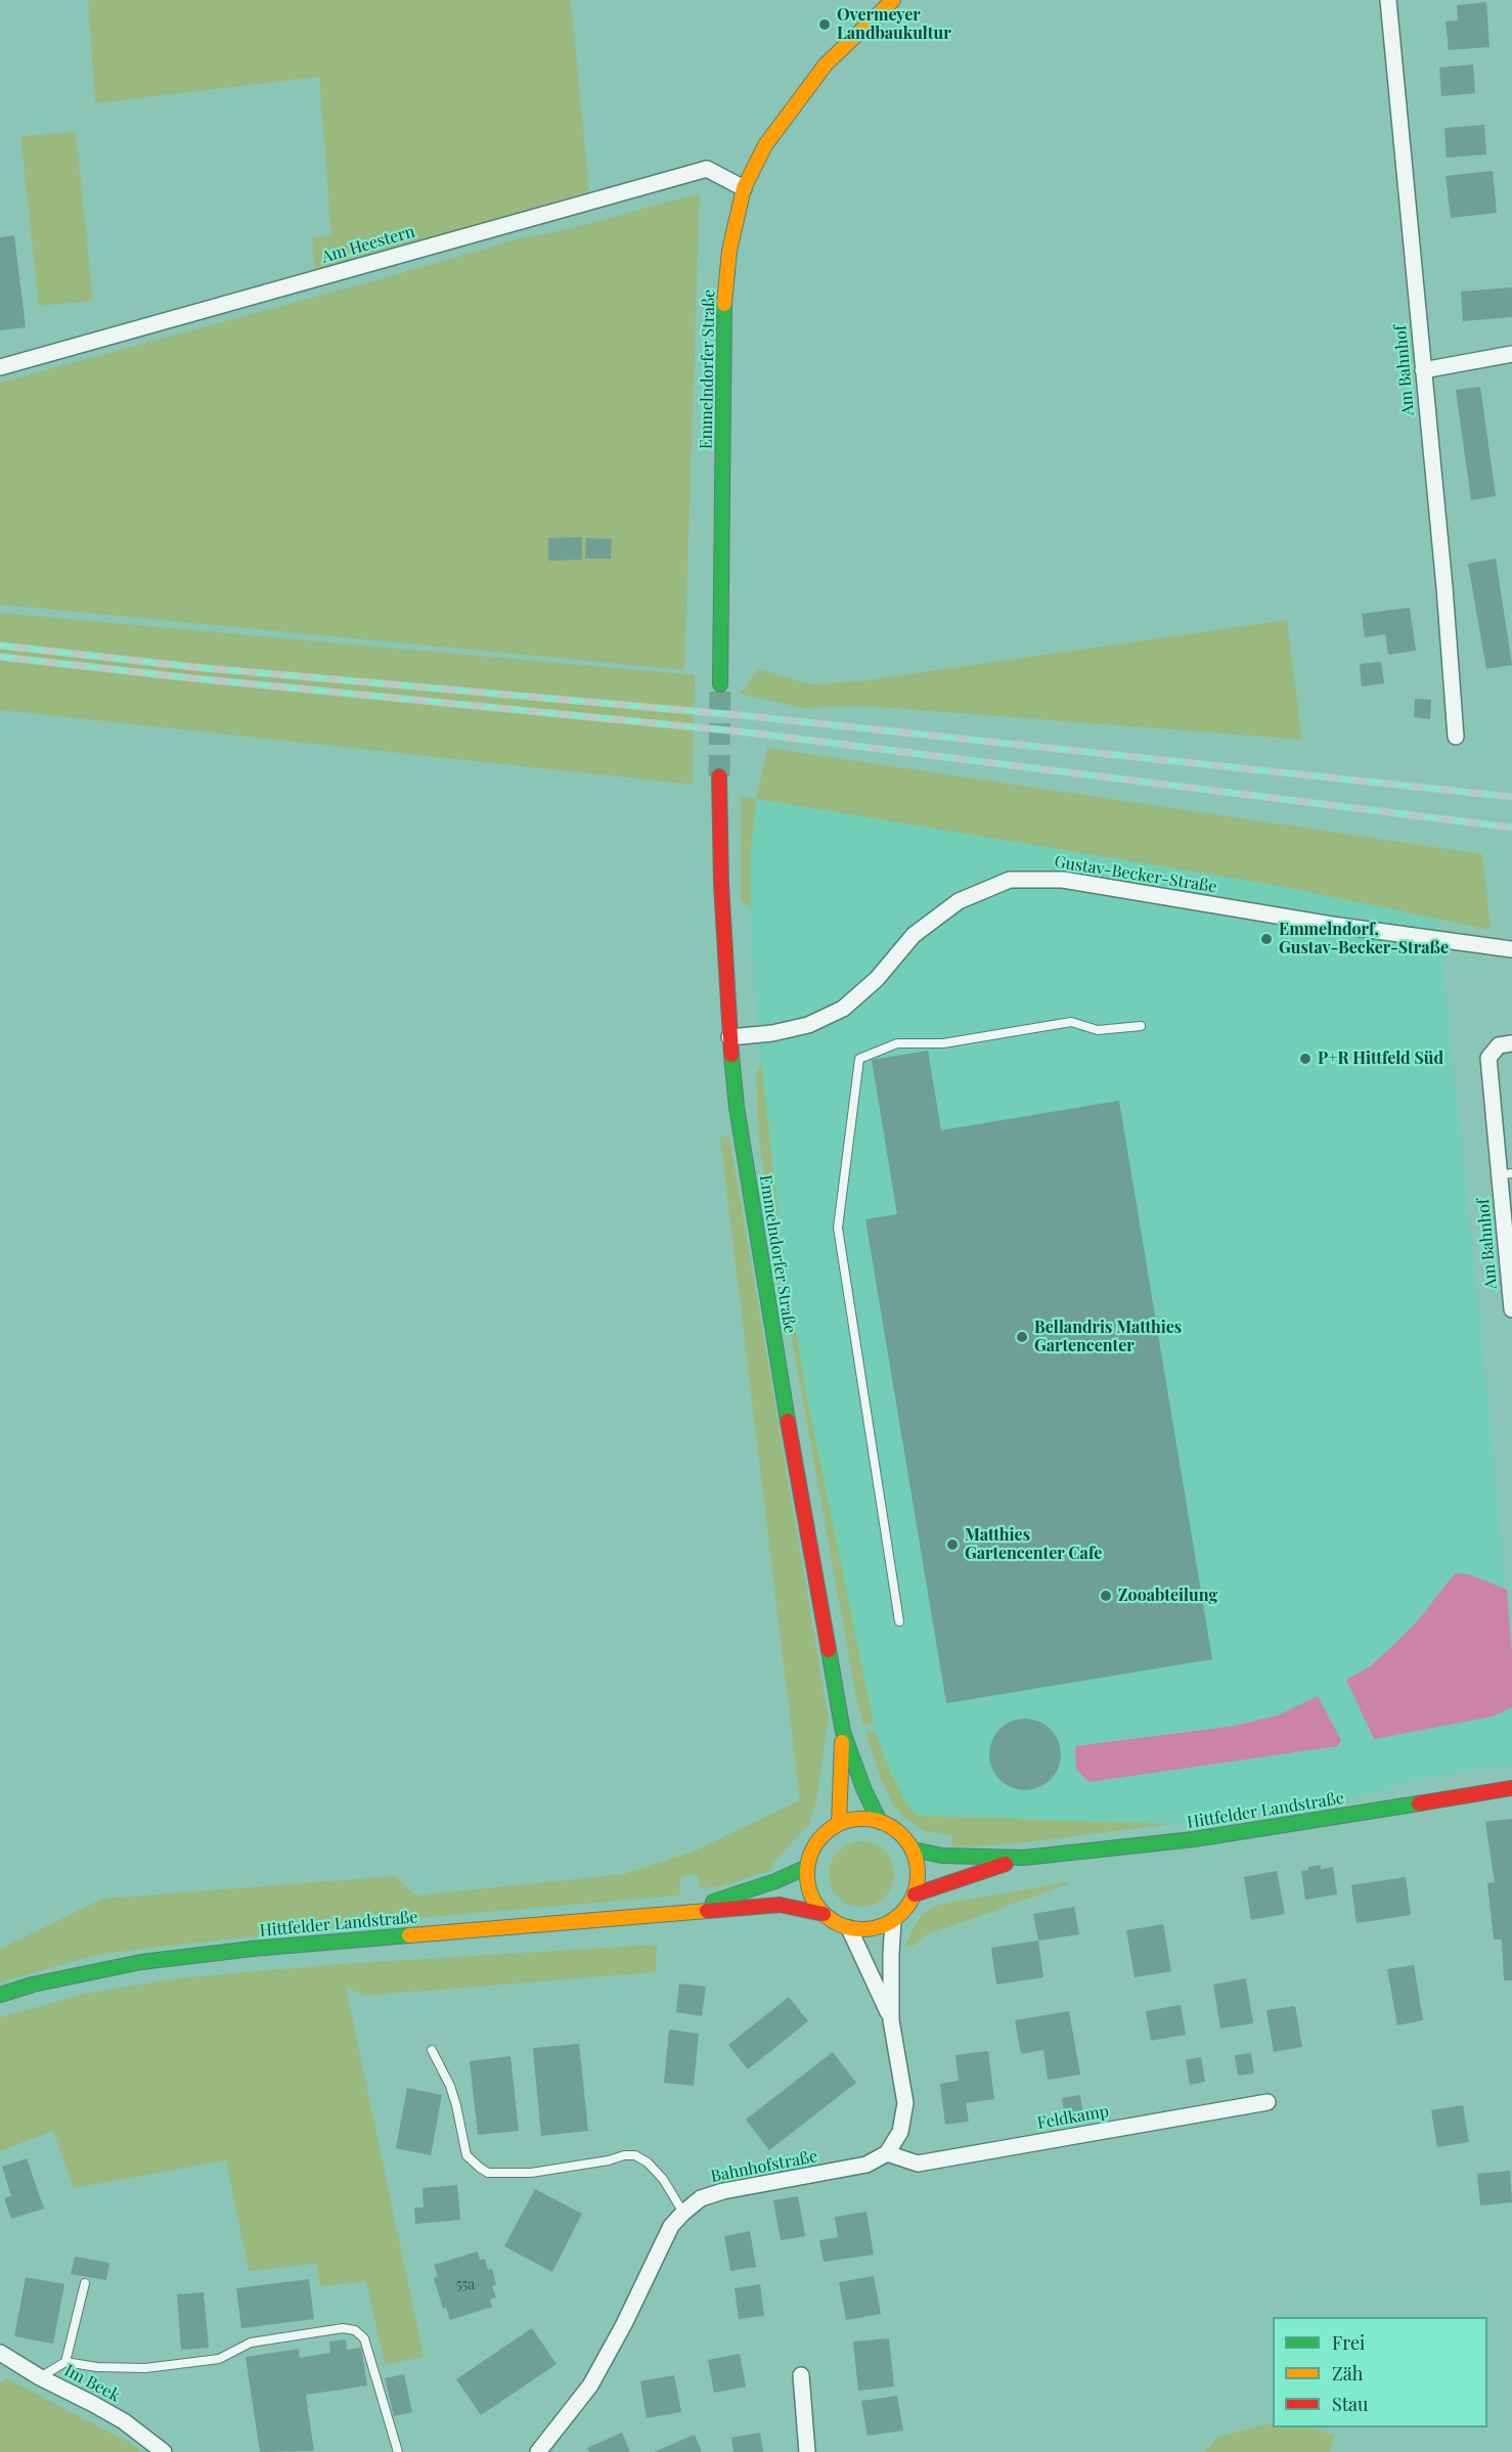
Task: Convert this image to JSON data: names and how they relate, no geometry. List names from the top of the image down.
{
  "streets": {
    "main road": ["Emmelndorfer Straße", "Hittfelder Landstraße"],
    "street": [
      "Am Heestern",
      "Am Bahnhof",
      "Gustav-Becker-Straße",
      "Feldkamp",
      "Bahnhofstraße",
      "Im Beek"
    ]
  },
  "crossings": [
    ["Am Heestern", "Emmelndorfer Straße"],
    ["Emmelndorfer Straße", "Gustav-Becker-Straße"],
    ["Emmelndorfer Straße", "Hittfelder Landstraße"],
    ["Feldkamp", "Bahnhofstraße"]
  ],
  "places": [
    "Overmeyer Landbaukultur",
    "Emmelndorf, Gustav-Becker-Straße",
    "P+R Hittfeld Süd",
    "Bellandris Matthies Gartencenter",
    "Matthies Gartencenter Cafe",
    "Zooabteilung"
  ],
  "house_numbers": ["55a"],
  "legend": ["Frei", "Zäh", "Stau"]
}
